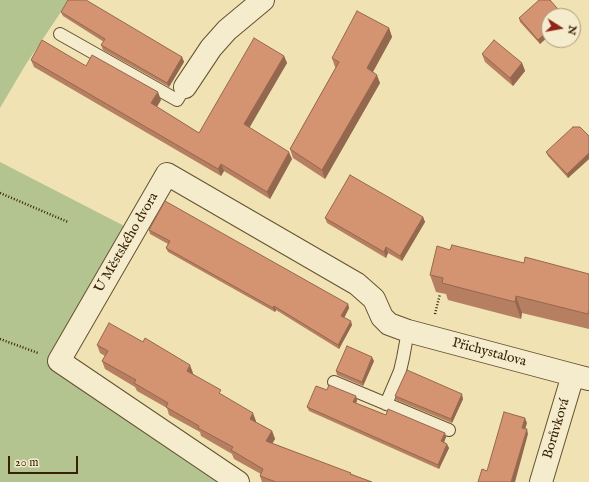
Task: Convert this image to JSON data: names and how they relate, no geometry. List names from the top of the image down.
{
  "streets": {
    "street": ["U Městského dvora", "Přichystalova", "Borůvková"]
  },
  "crossings": [
    ["U Městského dvora", "Přichystalova"],
    ["Přichystalova", "Borůvková"]
  ],
  "scale_bar": "20 m",
  "north": "right"
}
